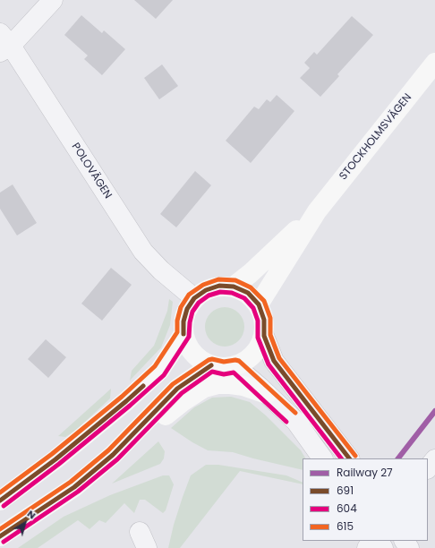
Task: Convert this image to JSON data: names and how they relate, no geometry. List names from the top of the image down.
{
  "streets": {
    "main road": ["STOCKHOLMSVÄGEN"],
    "street": ["POLOVÄGEN"]
  },
  "crossings": [
    ["STOCKHOLMSVÄGEN", "POLOVÄGEN"]
  ],
  "lines": [
    "transit line 615",
    "transit line 691",
    "transit line 604",
    "rail line 27"
  ],
  "legend": [
    "Railway 27",
    "691",
    "604",
    "615"
  ],
  "north": "top right"
}
